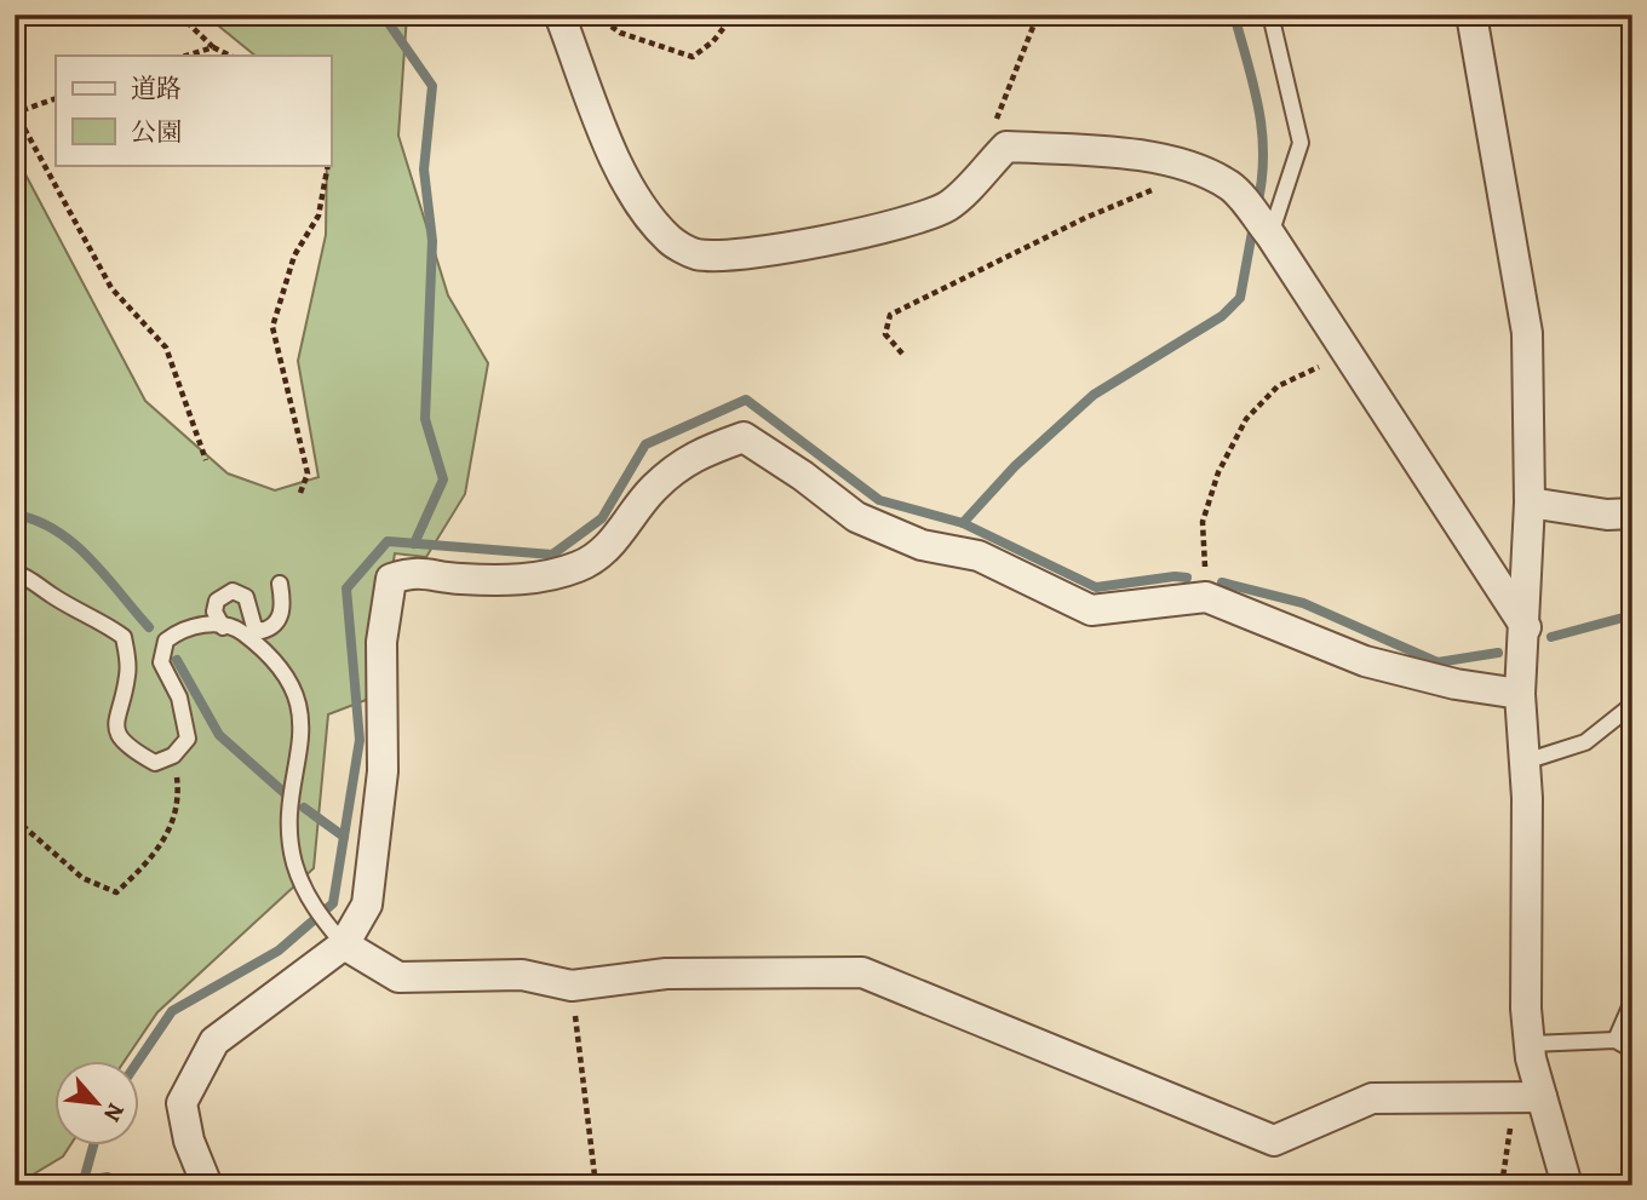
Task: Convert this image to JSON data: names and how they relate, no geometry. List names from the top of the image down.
{
  "legend": ["道路", "公園"],
  "north": "bottom right"
}
